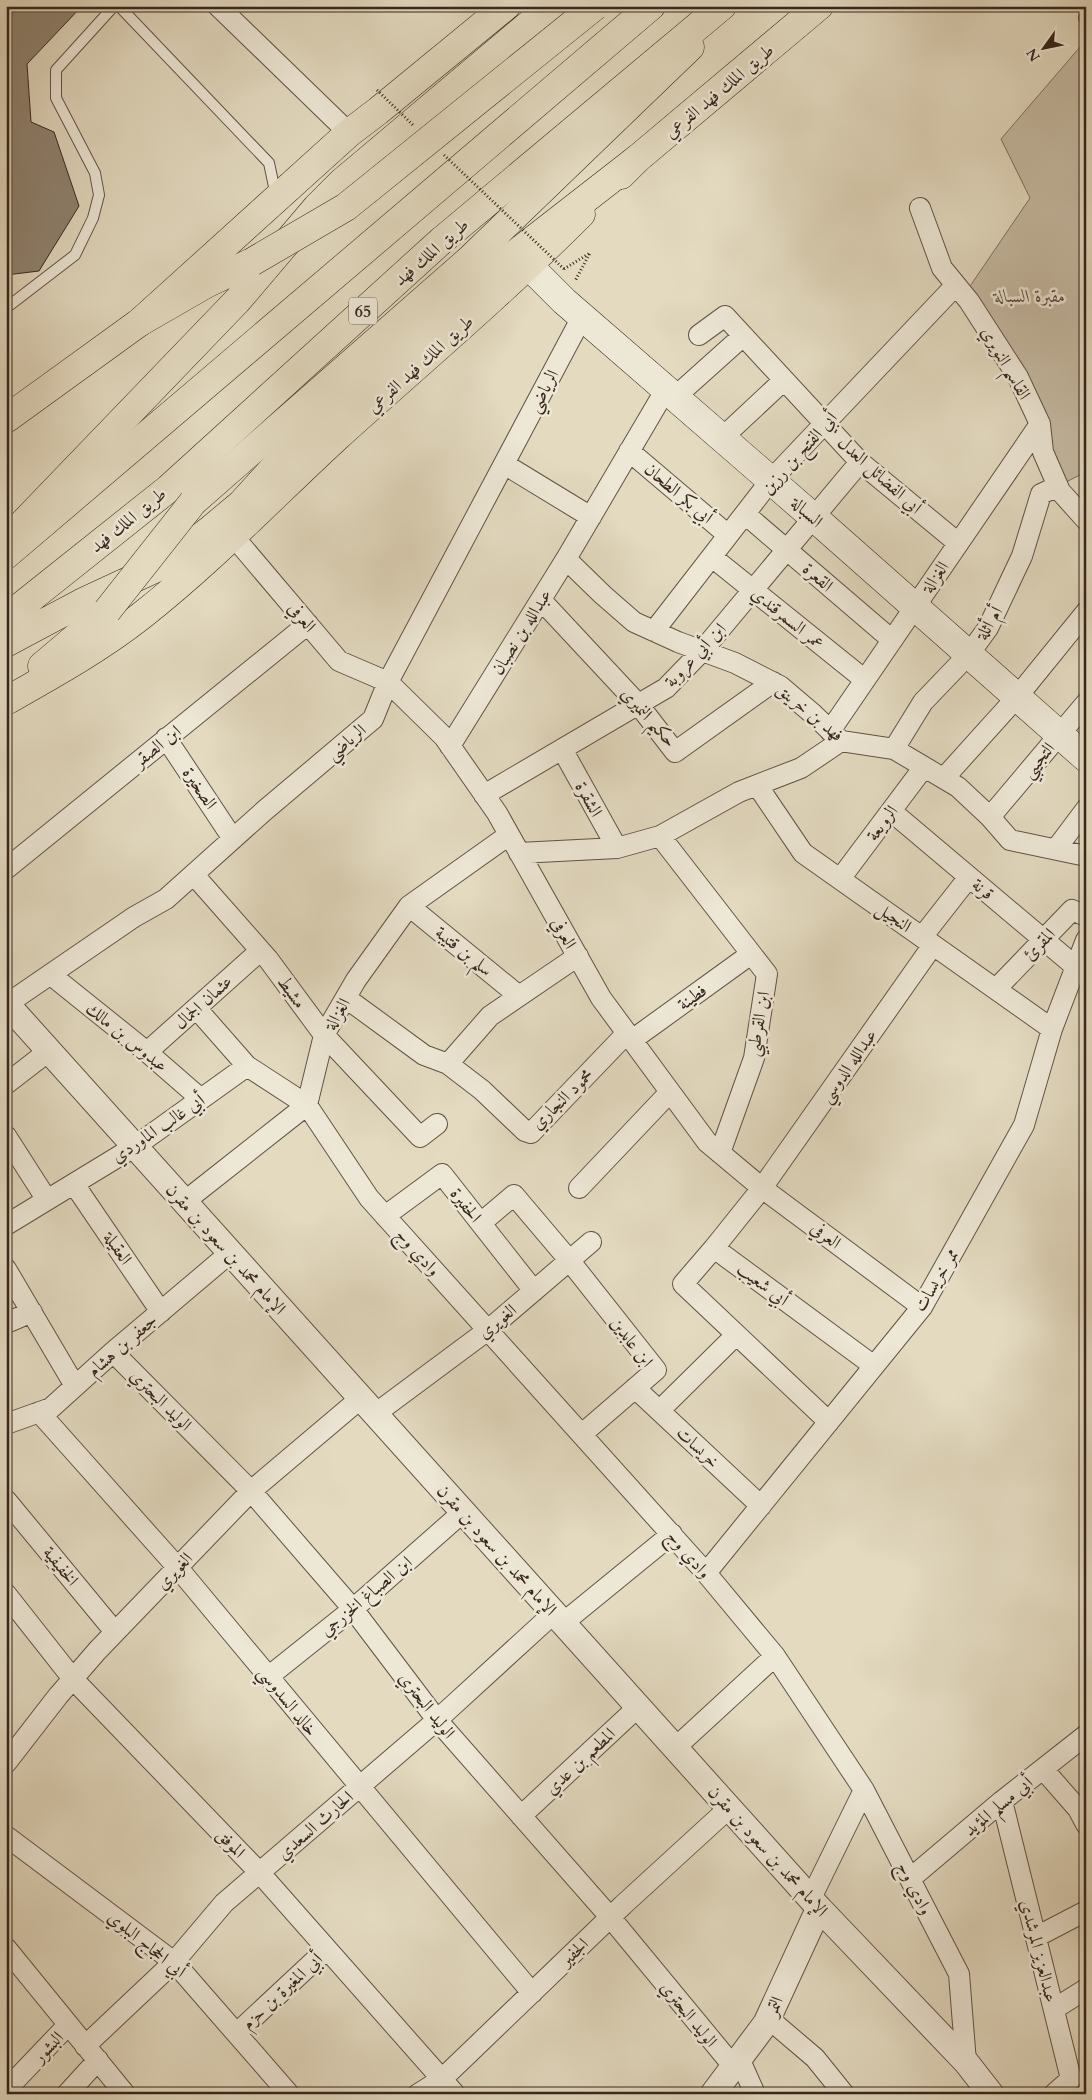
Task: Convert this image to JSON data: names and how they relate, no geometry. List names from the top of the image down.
{
  "streets": {
    "main road": [
      "طريق الملك فهد الفرعي",
      "طريق الملك فهد",
      "65",
      "السبالة"
    ],
    "street": [
      "القاسم النويري",
      "الرياضي",
      "أبي الفتح بن رزين",
      "أبي الفضائل العدل",
      "أبي بكر الطحان",
      "القعرة",
      "الغزالة",
      "العرفي",
      "عمر السمرقندي",
      "أم أثلة",
      "عبدالله بن نصبان",
      "ابن أبي عروبة",
      "فهد بن خرينق",
      "حكيم النميري",
      "ابن الصقر",
      "التجيبي",
      "الصخيرة",
      "الشقرة",
      "الرويعة",
      "قرنة",
      "النجيل",
      "المقرئ",
      "سلم بن قتيبة",
      "مشيط",
      "فطينة",
      "عثمان الجمال",
      "ابن القرطبي",
      "عبدوس بن مالك",
      "عبدالله الدوسي",
      "محمود النجاري",
      "أبي غالب الماوردي",
      "الحفيرة",
      "العقيلة",
      "الإمام محمد بن سعود بن مقرن",
      "وادي وج",
      "ممر خريسات",
      "أبي شعيب",
      "الغويري",
      "ابن عابدين",
      "جعفر بن هشام",
      "الوليد البحتري",
      "خريسات",
      "الخفيفية",
      "ابن الصباغ الخزرجي",
      "خالد السدوسي",
      "المطعم بن عدي",
      "أبي مسلم المؤيد",
      "الحارث السعدي",
      "الموفق",
      "أبي الحجاج البلوي",
      "عبدالعزيز المرشدي",
      "الجفير",
      "أبي المغيرة بن حزم",
      "التمر",
      "البشور"
    ]
  },
  "crossings": [
    ["طريق الملك فهد الفرعي", "السبالة"],
    ["طريق الملك فهد الفرعي", "العرفي"],
    ["القاسم النويري", "أبي الفتح بن رزين"],
    ["القاسم النويري", "الغزالة"],
    ["القاسم النويري", "أم أثلة"],
    ["الرياضي", "السبالة"],
    ["الرياضي", "العرفي"],
    ["الرياضي", "الصخيرة"],
    ["الرياضي", "مشيط"],
    ["الرياضي", "عبدوس بن مالك"],
    ["الرياضي", "الإمام محمد بن سعود بن مقرن"],
    ["أبي الفتح بن رزين", "أبي الفضائل العدل"],
    ["أبي الفتح بن رزين", "أبي بكر الطحان"],
    ["أبي الفتح بن رزين", "السبالة"],
    ["أبي الفتح بن رزين", "القعرة"],
    ["أبي الفتح بن رزين", "عمر السمرقندي"],
    ["أبي الفتح بن رزين", "فهد بن خرينق"],
    ["أبي الفضائل العدل", "الغزالة"],
    ["أبي الفضائل العدل", "عبدالله بن نصبان"],
    ["أبي الفضائل العدل", "ابن أبي عروبة"],
    ["أبي بكر الطحان", "عبدالله بن نصبان"],
    ["السبالة", "الغزالة"],
    ["السبالة", "أم أثلة"],
    ["السبالة", "عبدالله بن نصبان"],
    ["السبالة", "ابن أبي عروبة"],
    ["السبالة", "التجيبي"],
    ["القعرة", "الغزالة"],
    ["القعرة", "ابن أبي عروبة"],
    ["الغزالة", "العرفي"],
    ["الغزالة", "عمر السمرقندي"],
    ["الغزالة", "فهد بن خرينق"],
    ["الغزالة", "الشقرة"],
    ["الغزالة", "النجيل"],
    ["الغزالة", "سلم بن قتيبة"],
    ["الغزالة", "مشيط"],
    ["الغزالة", "ابن القرطبي"],
    ["الغزالة", "محمود النجاري"],
    ["الغزالة", "وادي وج"],
    ["العرفي", "عبدالله بن نصبان"],
    ["العرفي", "ابن أبي عروبة"],
    ["العرفي", "ابن الصقر"],
    ["العرفي", "فطينة"],
    ["العرفي", "ابن القرطبي"],
    ["العرفي", "عبدالله الدوسي"],
    ["العرفي", "محمود النجاري"],
    ["العرفي", "ممر خريسات"],
    ["عمر السمرقندي", "ابن أبي عروبة"],
    ["أم أثلة", "فهد بن خرينق"],
    ["عبدالله بن نصبان", "فهد بن خرينق"],
    ["عبدالله بن نصبان", "حكيم النميري"],
    ["ابن أبي عروبة", "فهد بن خرينق"],
    ["ابن أبي عروبة", "حكيم النميري"],
    ["ابن أبي عروبة", "الشقرة"],
    ["فهد بن خرينق", "حكيم النميري"],
    ["فهد بن خرينق", "التجيبي"],
    ["فهد بن خرينق", "الرويعة"],
    ["ابن الصقر", "الصخيرة"],
    ["الرويعة", "قرنة"],
    ["الرويعة", "النجيل"],
    ["قرنة", "المقرئ"],
    ["قرنة", "عبدالله الدوسي"],
    ["قرنة", "ممر خريسات"],
    ["النجيل", "المقرئ"],
    ["النجيل", "عبدالله الدوسي"],
    ["النجيل", "ممر خريسات"],
    ["مشيط", "عثمان الجمال"],
    ["فطينة", "ابن القرطبي"],
    ["فطينة", "محمود النجاري"],
    ["عثمان الجمال", "عبدوس بن مالك"],
    ["عبدوس بن مالك", "أبي غالب الماوردي"],
    ["أبي غالب الماوردي", "العقيلة"],
    ["أبي غالب الماوردي", "الإمام محمد بن سعود بن مقرن"],
    ["الحفيرة", "وادي وج"],
    ["الحفيرة", "الغويري"],
    ["العقيلة", "جعفر بن هشام"],
    ["الإمام محمد بن سعود بن مقرن", "وادي وج"],
    ["الإمام محمد بن سعود بن مقرن", "الغويري"],
    ["الإمام محمد بن سعود بن مقرن", "جعفر بن هشام"],
    ["الإمام محمد بن سعود بن مقرن", "ابن الصباغ الخزرجي"],
    ["الإمام محمد بن سعود بن مقرن", "المطعم بن عدي"],
    ["الإمام محمد بن سعود بن مقرن", "الحارث السعدي"],
    ["الإمام محمد بن سعود بن مقرن", "الجفير"],
    ["الإمام محمد بن سعود بن مقرن", "التمر"],
    ["وادي وج", "ممر خريسات"],
    ["وادي وج", "الغويري"],
    ["وادي وج", "ابن عابدين"],
    ["وادي وج", "أبي مسلم المؤيد"],
    ["وادي وج", "الحارث السعدي"],
    ["ممر خريسات", "أبي شعيب"],
    ["ممر خريسات", "خريسات"],
    ["الغويري", "ابن عابدين"],
    ["الغويري", "الوليد البحتري"],
    ["الغويري", "الخفيفية"],
    ["الغويري", "خالد السدوسي"],
    ["الغويري", "الموفق"],
    ["ابن عابدين", "خريسات"],
    ["جعفر بن هشام", "الوليد البحتري"],
    ["جعفر بن هشام", "خالد السدوسي"],
    ["الوليد البحتري", "ابن الصباغ الخزرجي"],
    ["الوليد البحتري", "المطعم بن عدي"],
    ["الوليد البحتري", "الحارث السعدي"],
    ["الوليد البحتري", "الجفير"],
    ["الوليد البحتري", "التمر"],
    ["ابن الصباغ الخزرجي", "خالد السدوسي"],
    ["خالد السدوسي", "الحارث السعدي"],
    ["خالد السدوسي", "الجفير"],
    ["أبي مسلم المؤيد", "عبدالعزيز المرشدي"],
    ["الحارث السعدي", "الموفق"],
    ["الحارث السعدي", "أبي الحجاج البلوي"],
    ["الموفق", "الجفير"],
    ["الموفق", "أبي المغيرة بن حزم"],
    ["أبي الحجاج البلوي", "أبي المغيرة بن حزم"]
  ],
  "parks": ["مقبرة السبالة"],
  "north": "bottom left"
}
